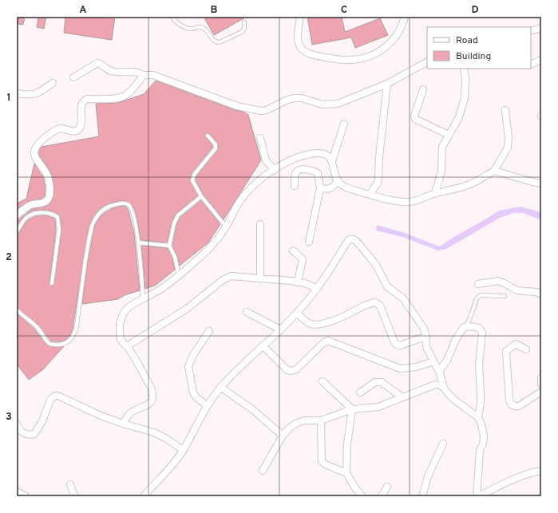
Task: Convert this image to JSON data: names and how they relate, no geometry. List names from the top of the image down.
{
  "legend": ["Road", "Building"],
  "grid": {
    "columns": [
      "A",
      "B",
      "C",
      "D"
    ],
    "rows": ["1", "2", "3"]
  }
}
